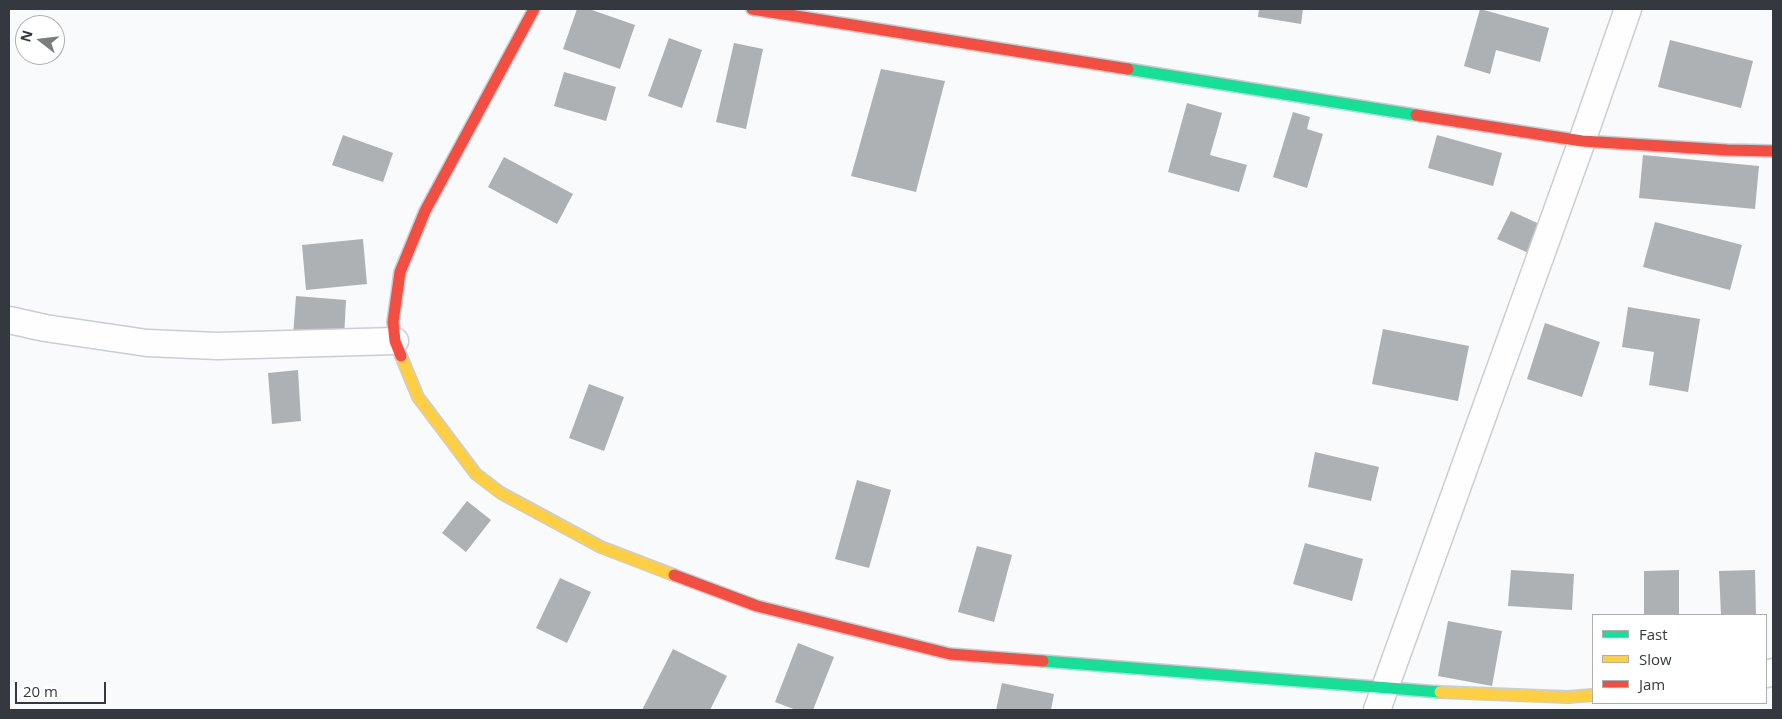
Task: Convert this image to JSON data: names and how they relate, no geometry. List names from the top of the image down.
{
  "legend": ["Fast", "Slow", "Jam"],
  "scale_bar": "20 m",
  "north": "left"
}
